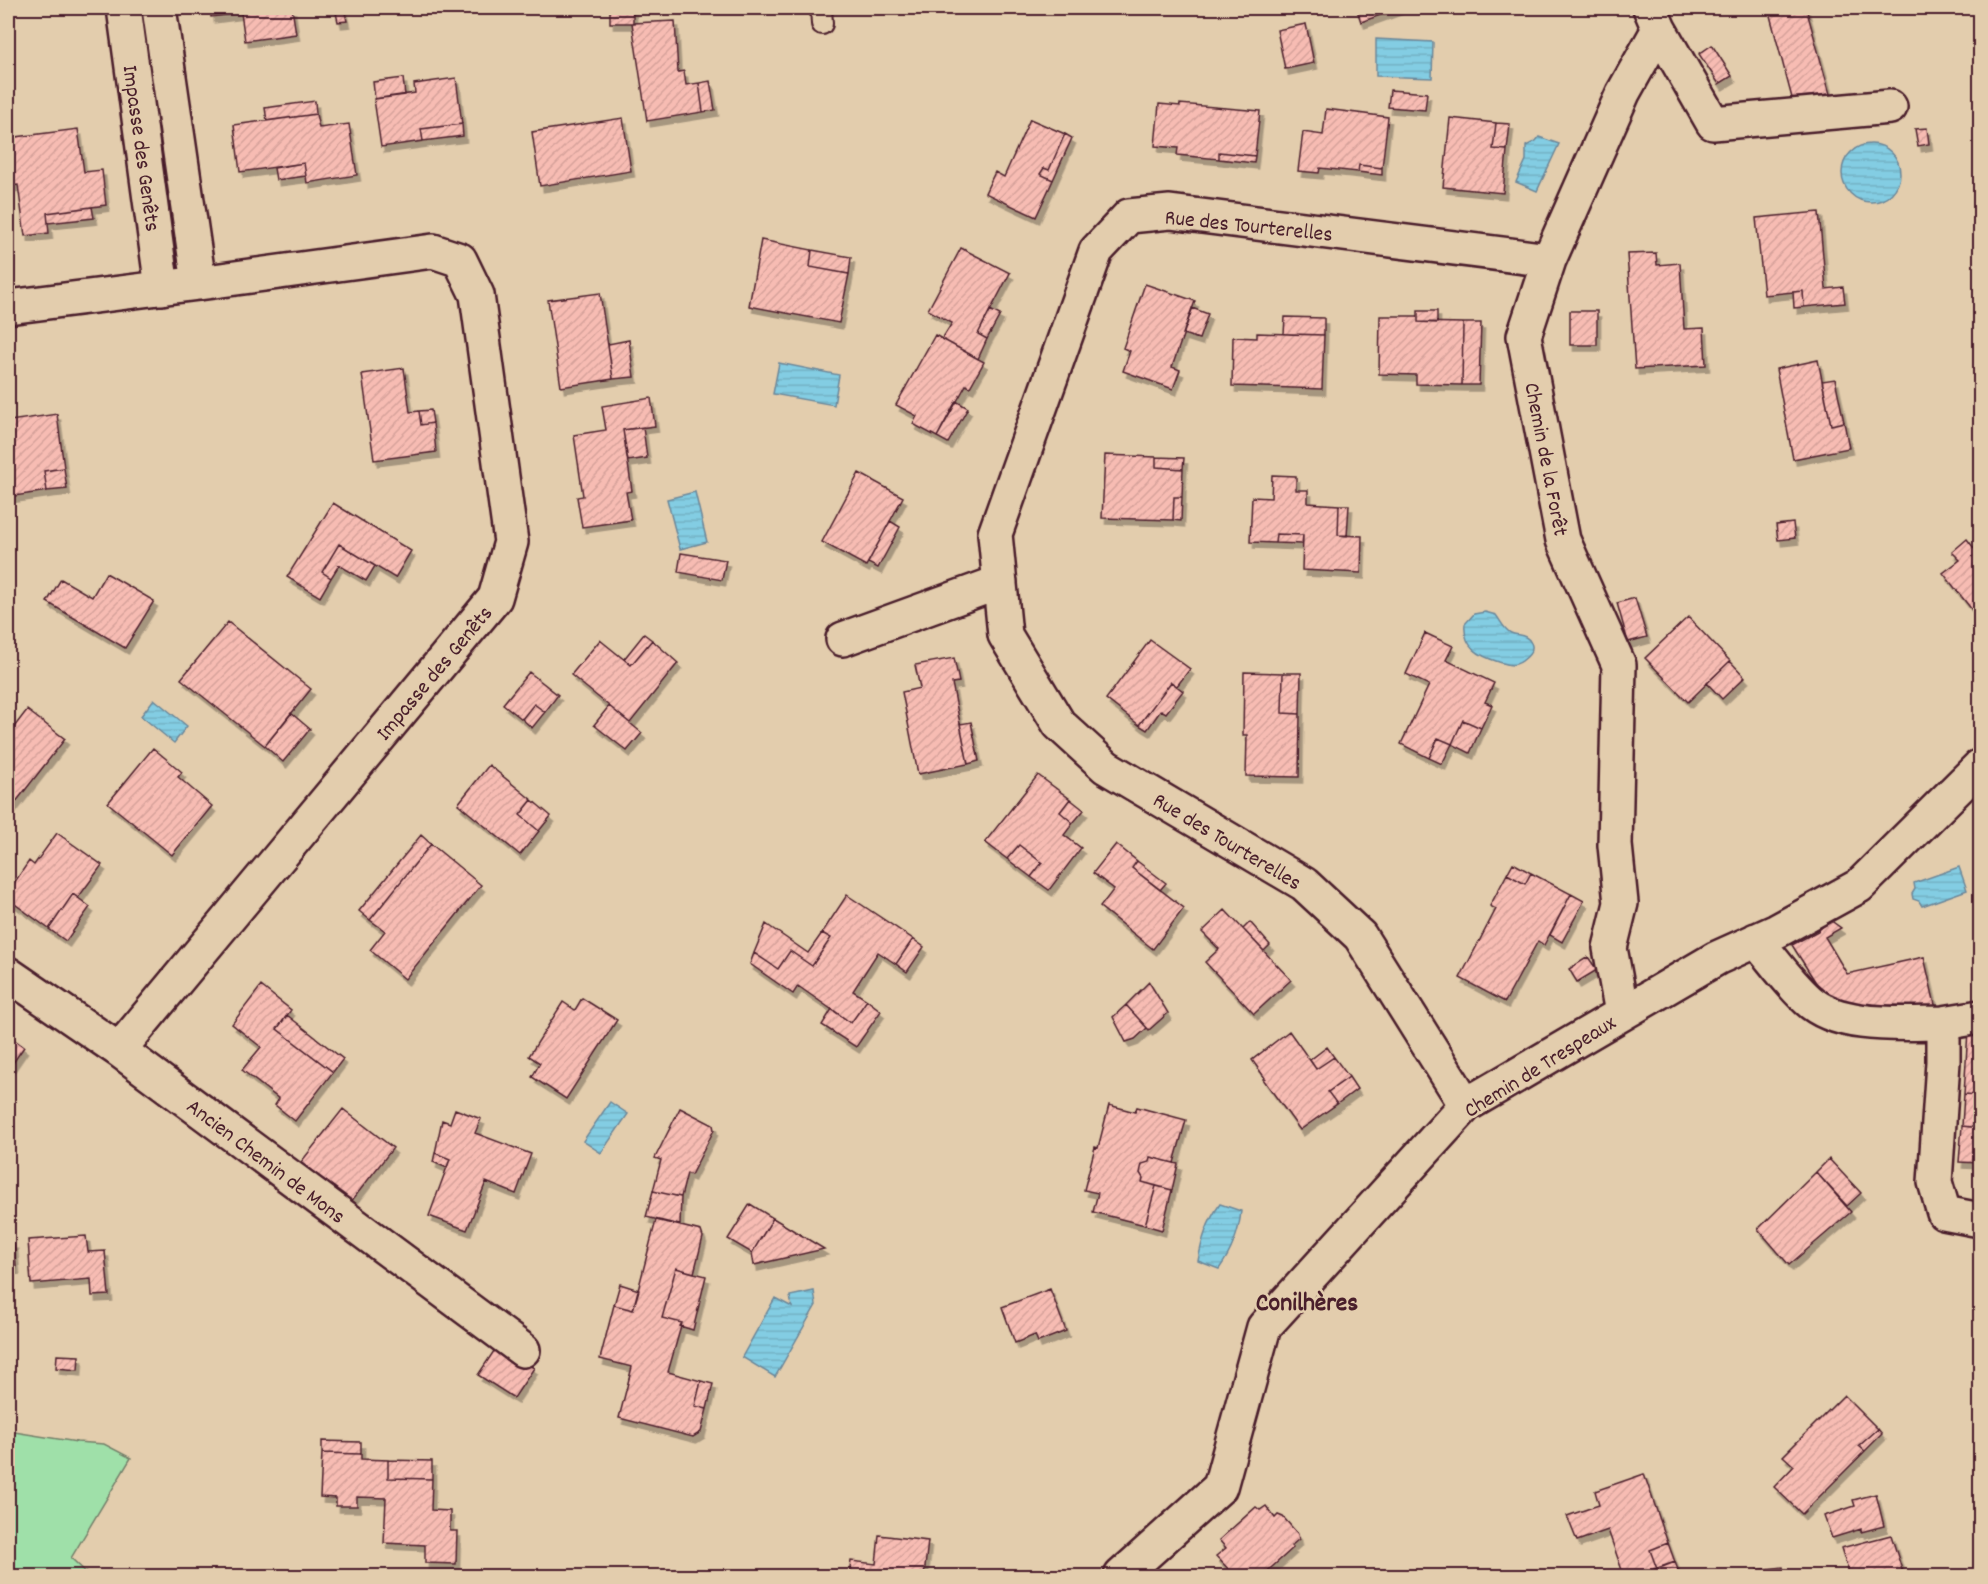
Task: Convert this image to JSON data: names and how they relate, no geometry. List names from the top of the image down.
{
  "streets": {
    "street": [
      "Impasse des Genêts",
      "Rue des Tourterelles",
      "Chemin de la Forêt",
      "Chemin de Trespeaux",
      "Ancien Chemin de Mons"
    ]
  },
  "crossings": [
    ["Impasse des Genêts", "Ancien Chemin de Mons"],
    ["Rue des Tourterelles", "Chemin de la Forêt"],
    ["Rue des Tourterelles", "Chemin de Trespeaux"],
    ["Chemin de la Forêt", "Chemin de Trespeaux"]
  ],
  "districts": ["Conilhères"]
}
